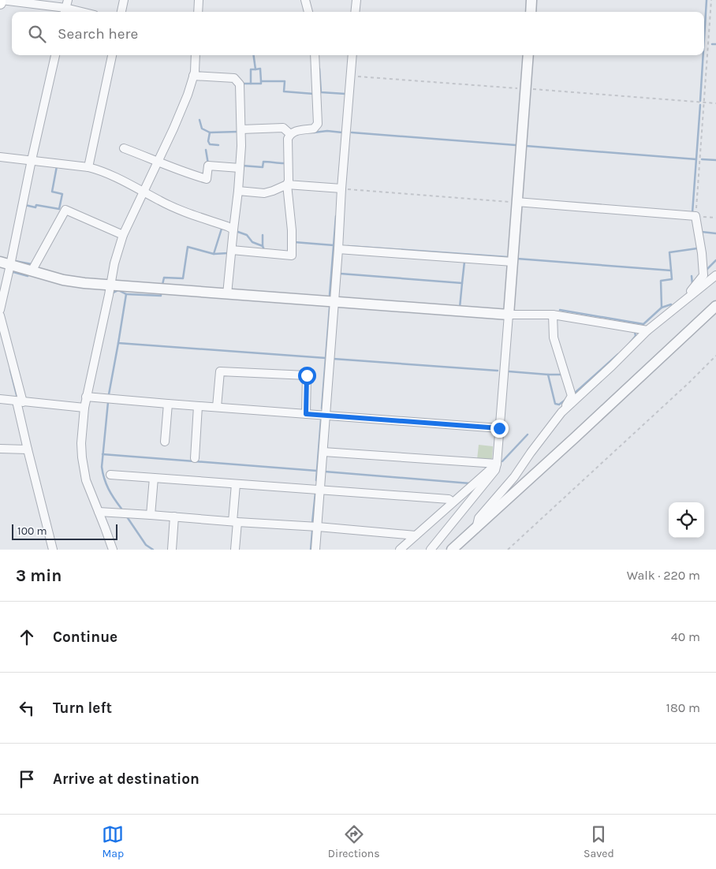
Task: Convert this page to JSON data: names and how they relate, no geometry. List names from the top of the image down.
{
  "scale_bar": "100 m",
  "page": {
    "search": "Search here",
    "scale": "100 m",
    "heading": ["3 min", "Walk · 220 m"],
    "list": [
      ["Continue", "40 m"],
      ["Turn left", "180 m"],
      "Arrive at destination"
    ],
    "nav": ["Map", "Directions", "Saved"]
  }
}
